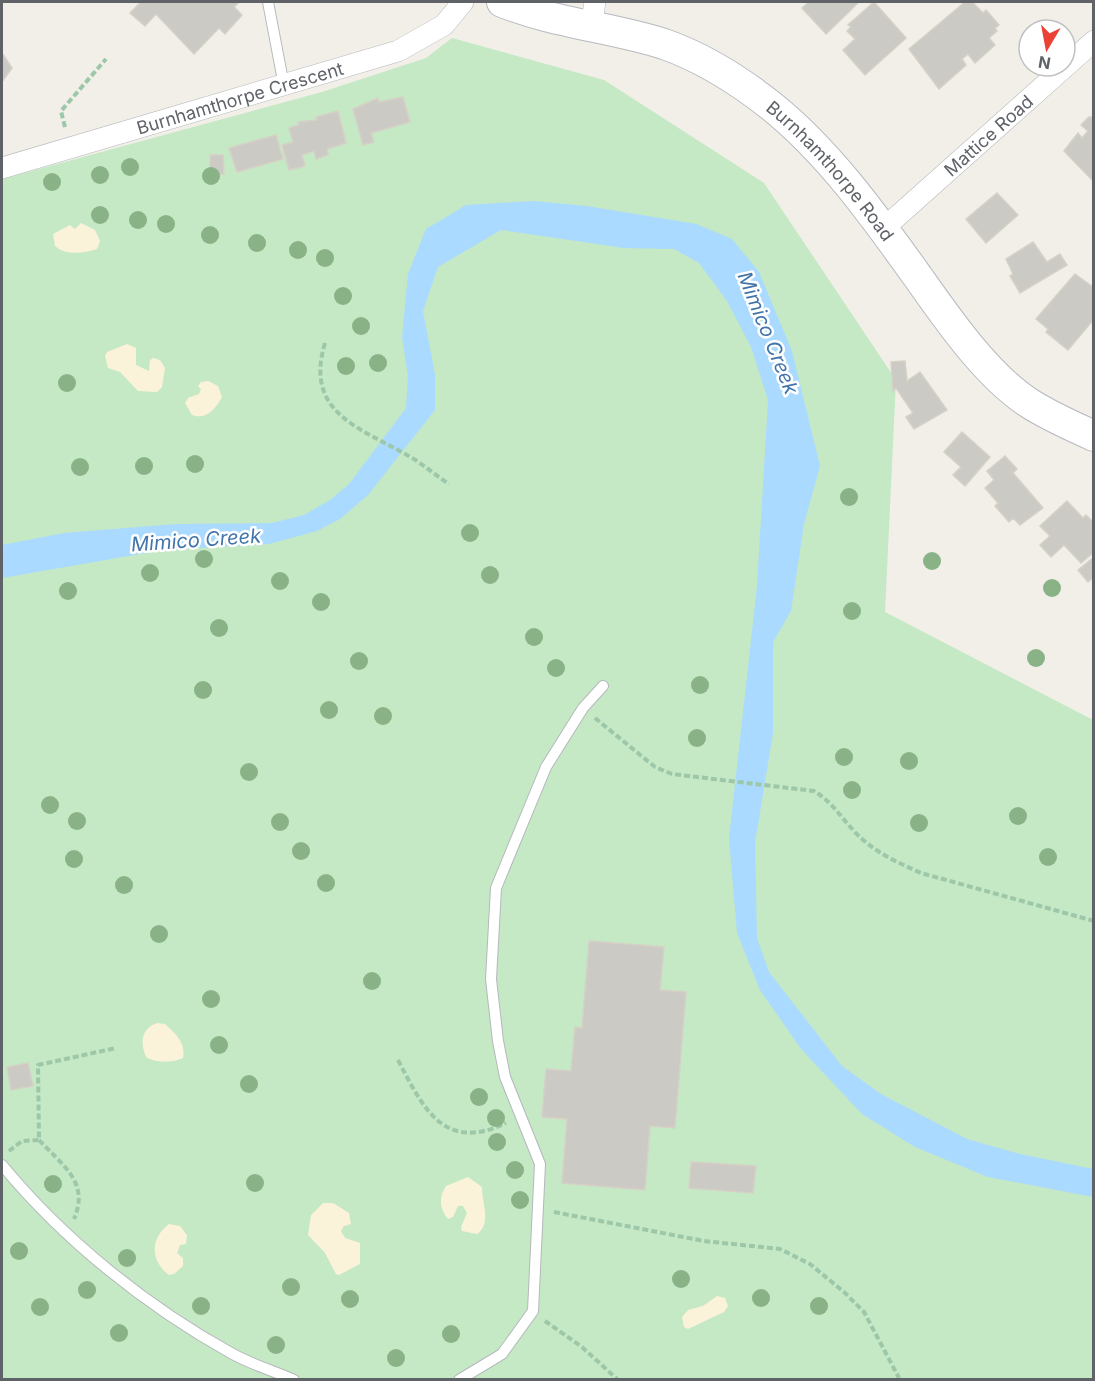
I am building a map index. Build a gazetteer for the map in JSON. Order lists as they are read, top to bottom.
{
  "streets": {
    "main road": ["Burnhamthorpe Road"],
    "street": ["Burnhamthorpe Crescent", "Mattice Road"]
  },
  "crossings": [
    ["Mattice Road", "Burnhamthorpe Road"]
  ],
  "water": ["Mimico Creek"],
  "north": "bottom"
}
